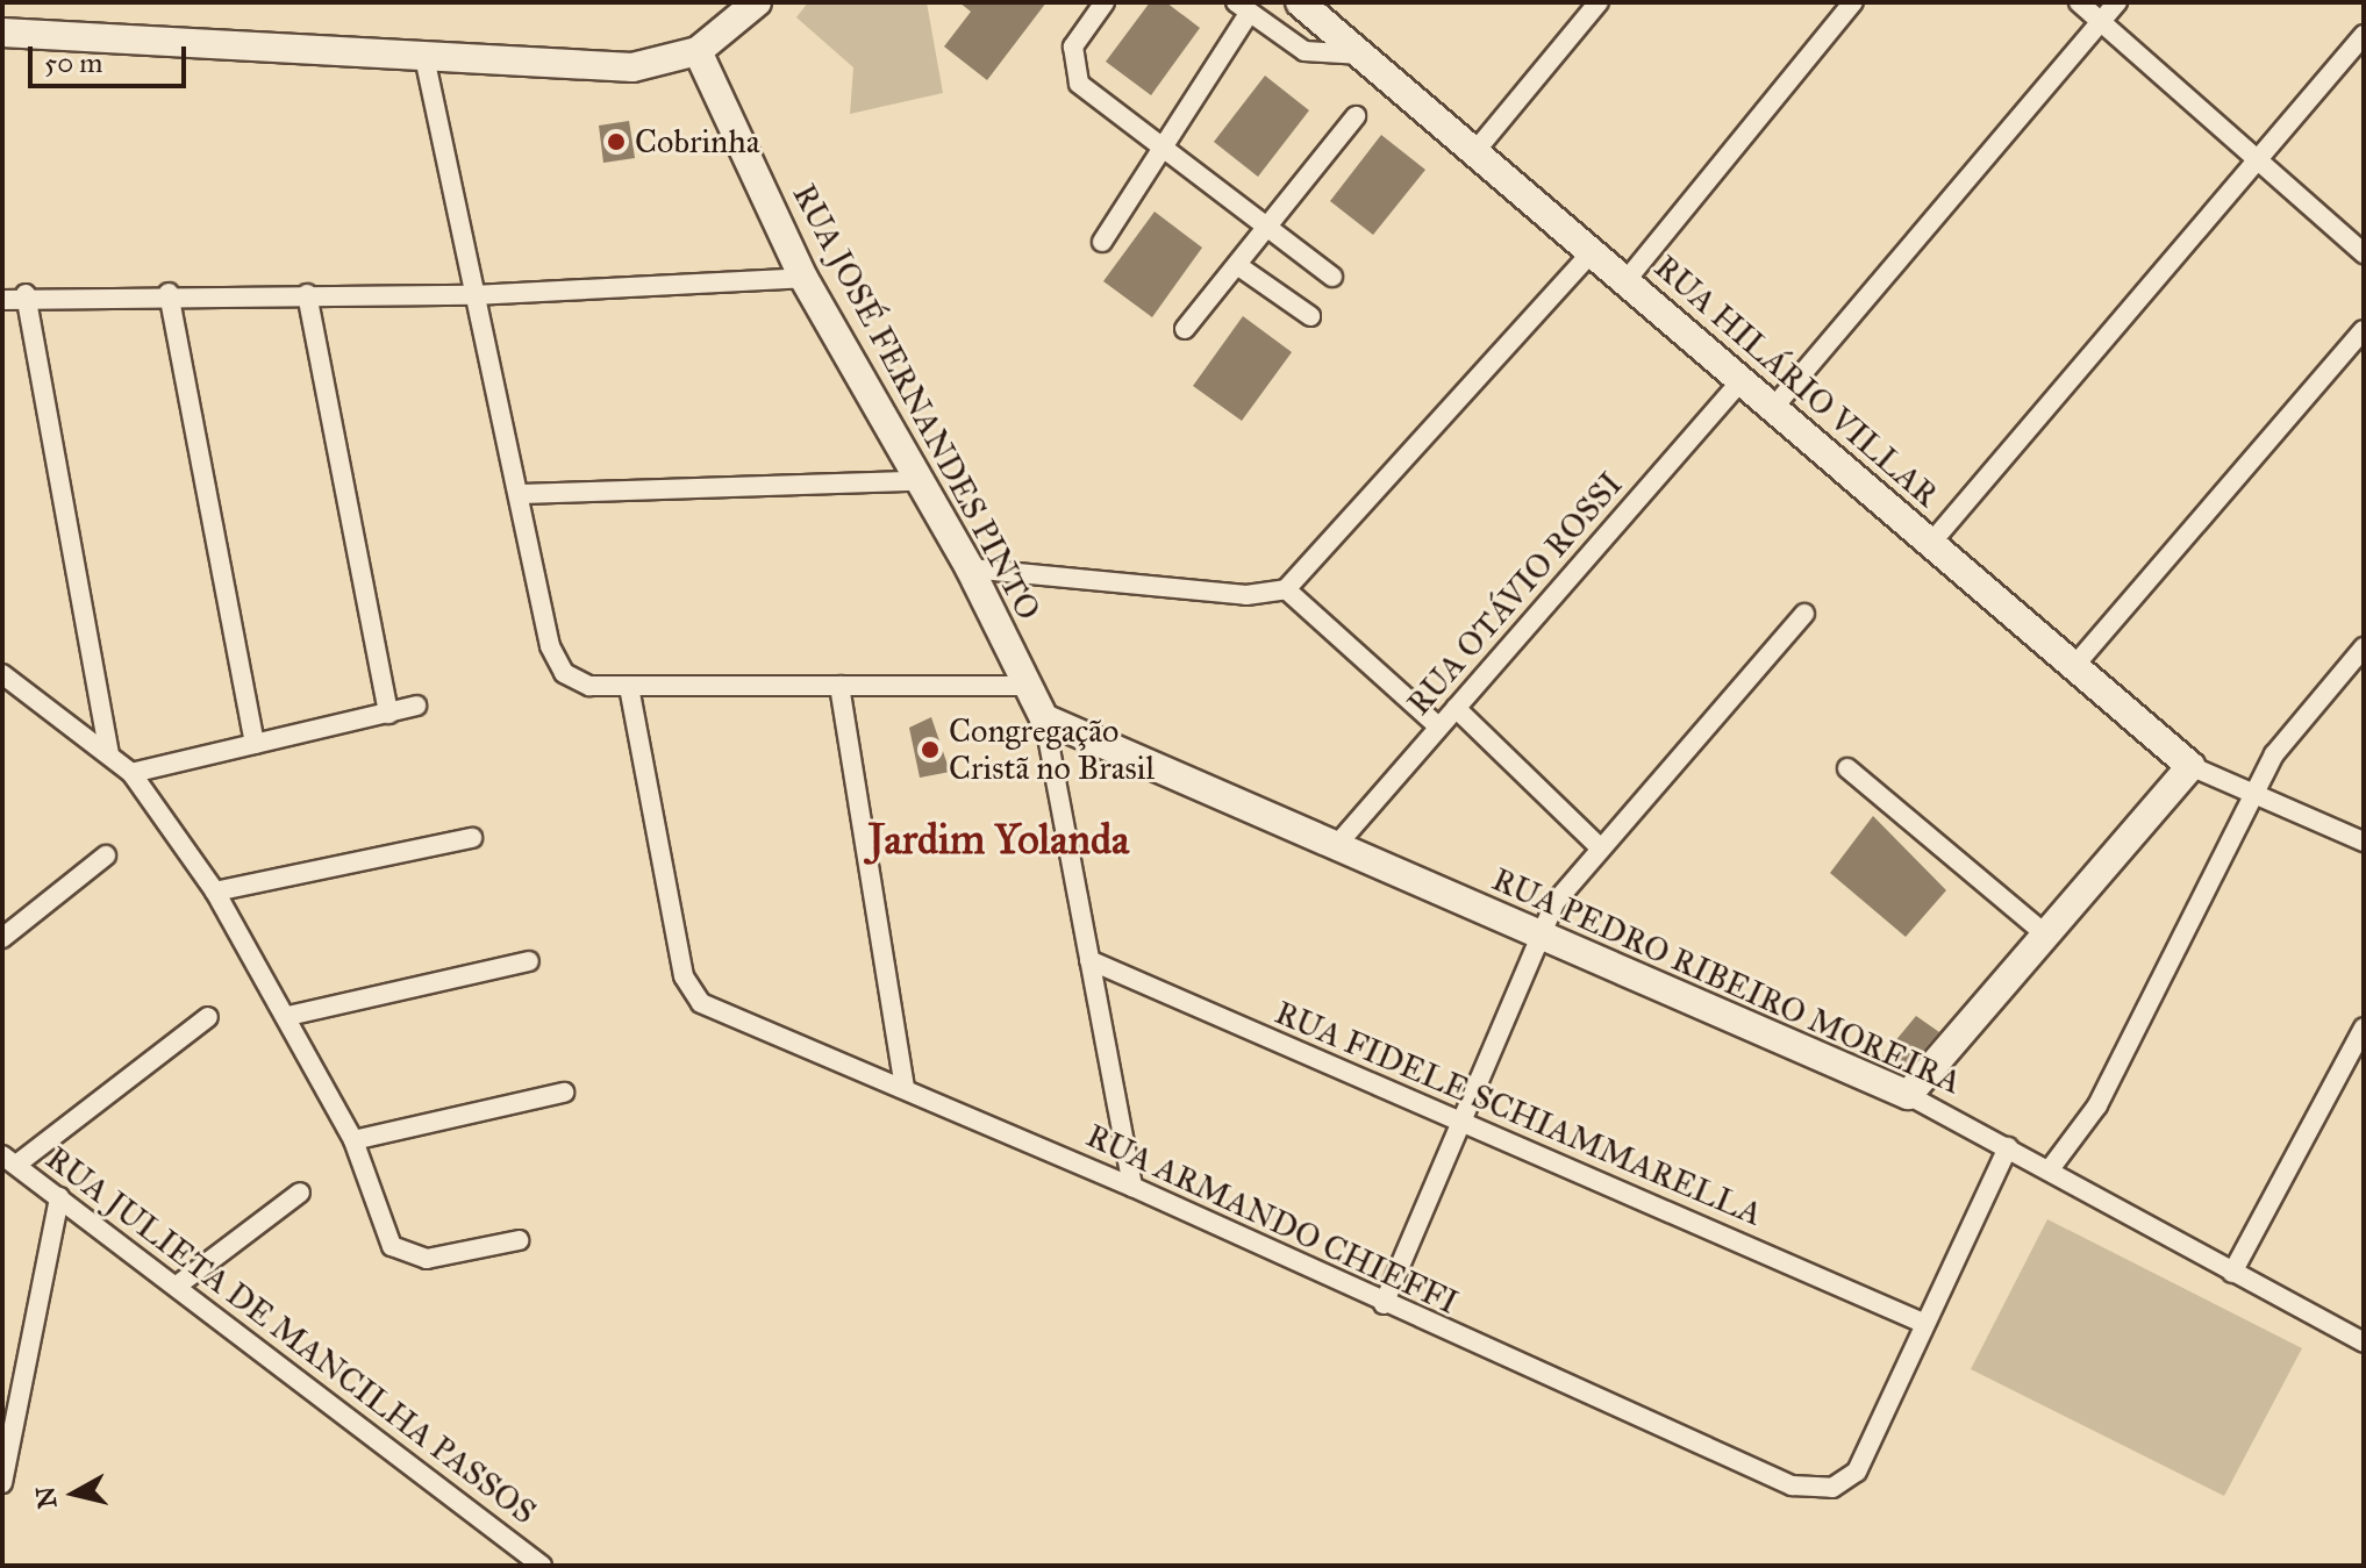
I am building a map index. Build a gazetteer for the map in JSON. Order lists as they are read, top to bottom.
{
  "streets": {
    "street": [
      "RUA HILÁRIO VILLAR",
      "RUA JOSÉ FERNANDES PINTO",
      "RUA OTÁVIO ROSSI",
      "RUA PEDRO RIBEIRO MOREIRA",
      "RUA FIDELE SCHIAMMARELLA",
      "RUA ARMANDO CHIEFFI",
      "RUA JULIETA DE MANCILHA PASSOS"
    ]
  },
  "crossings": [
    ["RUA HILÁRIO VILLAR", "RUA OTÁVIO ROSSI"],
    ["RUA JOSÉ FERNANDES PINTO", "RUA PEDRO RIBEIRO MOREIRA"],
    ["RUA OTÁVIO ROSSI", "RUA PEDRO RIBEIRO MOREIRA"],
    ["RUA FIDELE SCHIAMMARELLA", "RUA ARMANDO CHIEFFI"]
  ],
  "districts": ["Jardim Yolanda"],
  "places": ["Cobrinha", "Congregação Cristã no Brasil"],
  "scale_bar": "50 m",
  "north": "left"
}
